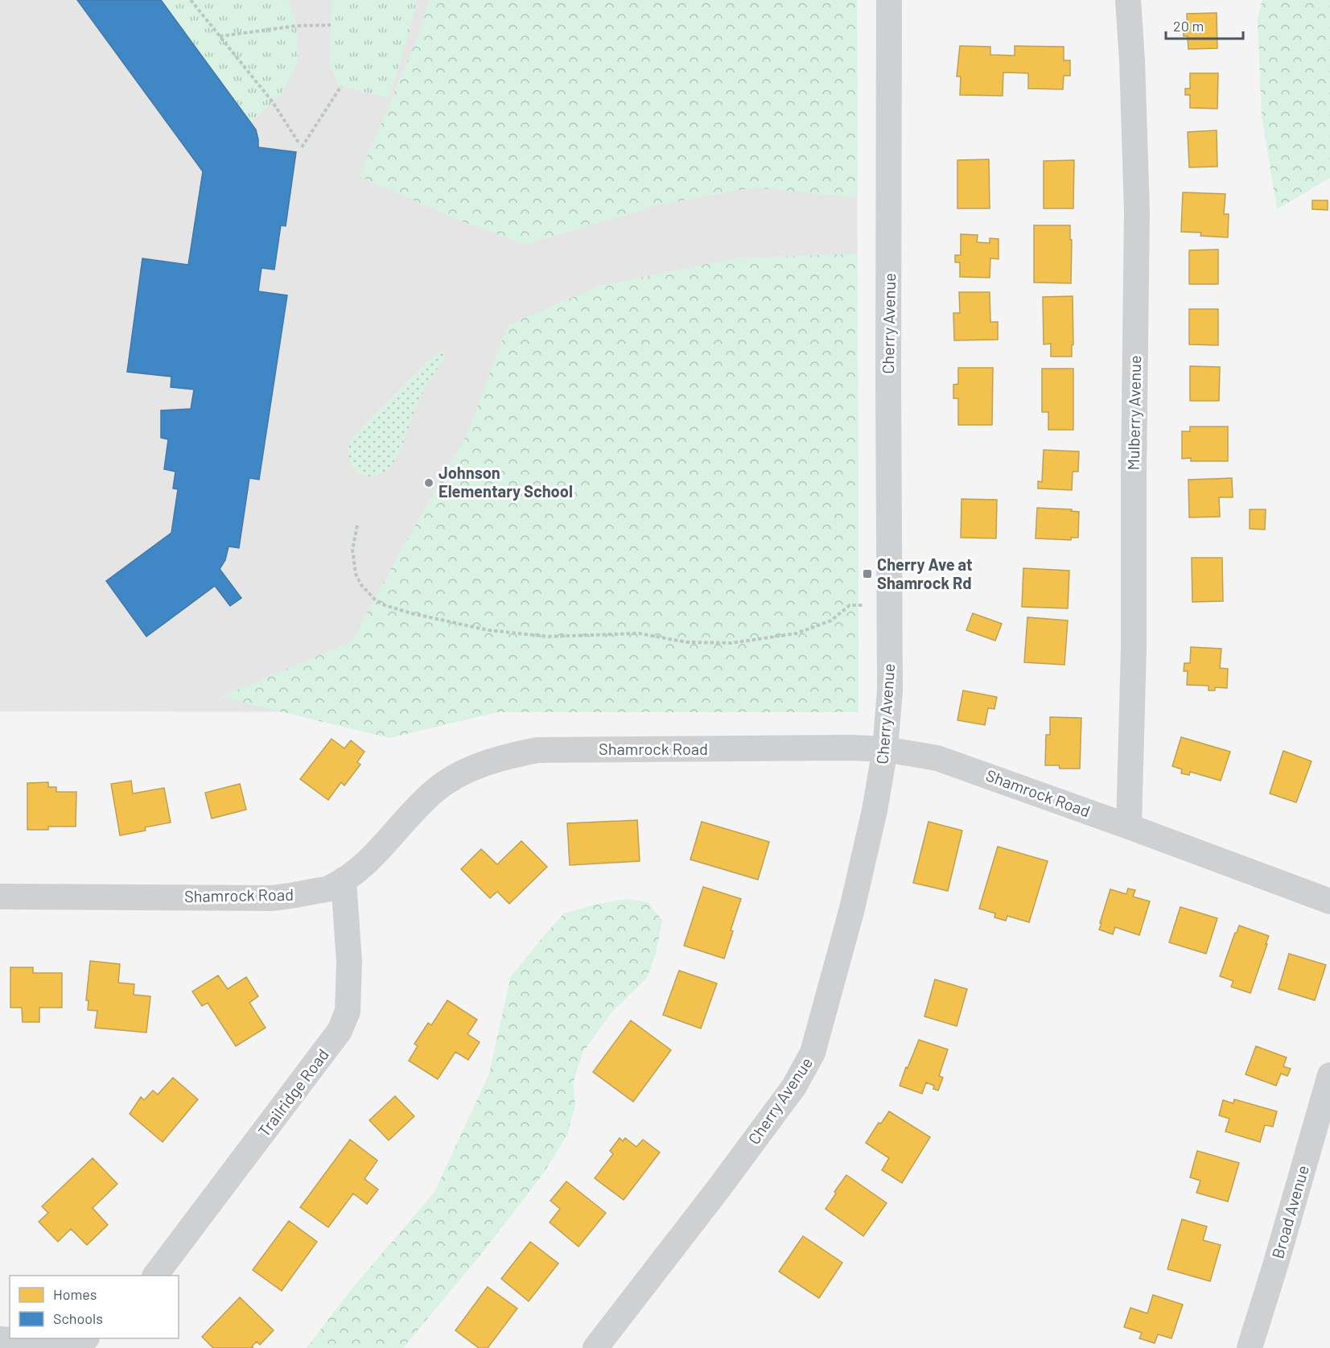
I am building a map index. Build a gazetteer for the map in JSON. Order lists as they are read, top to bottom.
{
  "streets": {
    "street": [
      "Cherry Avenue",
      "Mulberry Avenue",
      "Shamrock Road",
      "Trailridge Road",
      "Broad Avenue"
    ]
  },
  "crossings": [
    ["Cherry Avenue", "Shamrock Road"],
    ["Mulberry Avenue", "Shamrock Road"],
    ["Shamrock Road", "Trailridge Road"]
  ],
  "places": {
    "other": ["Johnson Elementary School"],
    "transit": ["Cherry Ave at Shamrock Rd"]
  },
  "legend": ["Homes", "Schools"],
  "scale_bar": "20 m"
}
